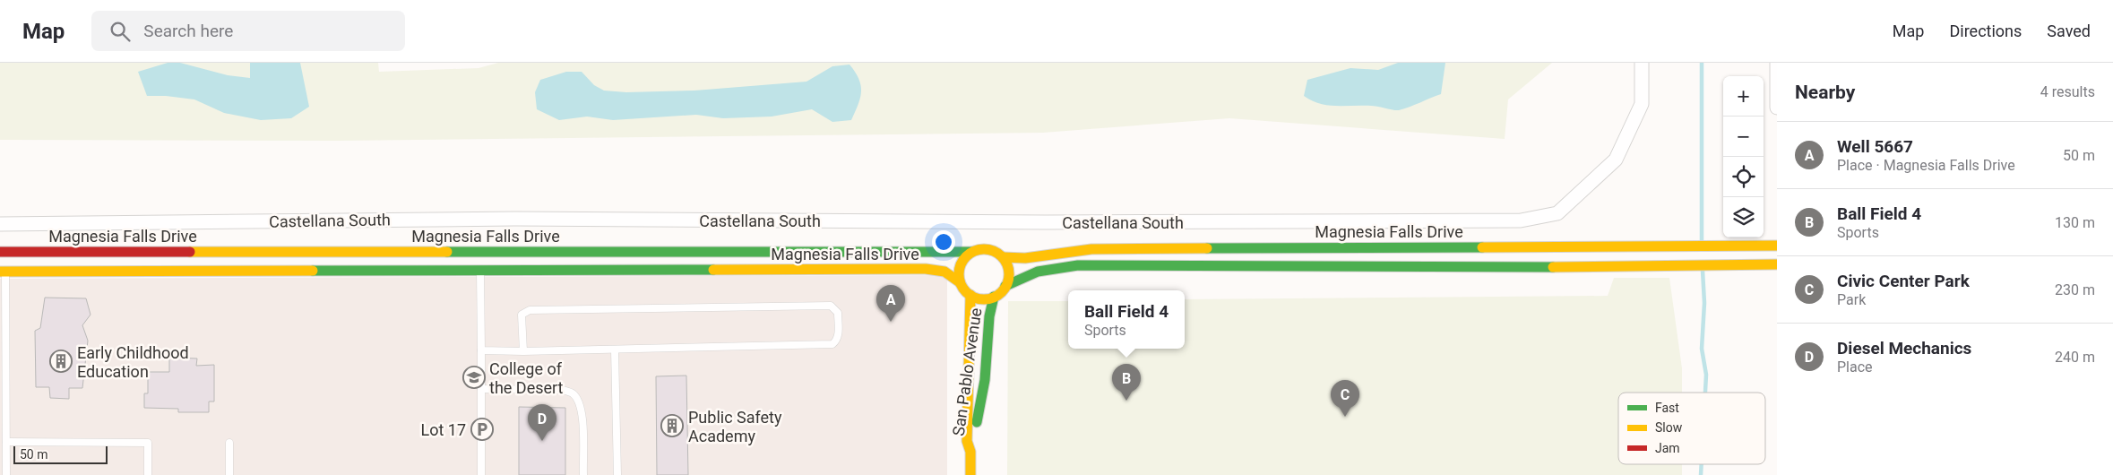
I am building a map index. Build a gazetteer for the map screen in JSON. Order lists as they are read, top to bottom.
{
  "streets": {
    "street": ["Castellana South", "Magnesia Falls Drive", "San Pablo Avenue"]
  },
  "crossings": [
    ["Magnesia Falls Drive", "San Pablo Avenue"]
  ],
  "places": {
    "building": ["Early Childhood Education", "Public Safety Academy"],
    "school or university": ["College of the Desert"],
    "parking": ["Lot 17"]
  },
  "legend": ["Fast", "Slow", "Jam"],
  "scale_bar": "50 m",
  "page": {
    "header": "Map",
    "search": "Search here",
    "nav": ["Map", "Directions", "Saved"],
    "heading": ["Nearby", "4 results"],
    "map_buttons": ["+", "−"],
    "list": [
      {
        "mark": "A",
        "name": "Well 5667",
        "note": "Place · Magnesia Falls Drive",
        "value": "50 m"
      },
      {
        "mark": "B",
        "name": "Ball Field 4",
        "note": "Sports",
        "value": "130 m"
      },
      {
        "mark": "C",
        "name": "Civic Center Park",
        "note": "Park",
        "value": "230 m"
      },
      {
        "mark": "D",
        "name": "Diesel Mechanics",
        "note": "Place",
        "value": "240 m"
      }
    ],
    "pins": [
      "A",
      "B",
      "C",
      "D"
    ],
    "popup": ["Ball Field 4", "Sports"],
    "scale": "50 m"
  }
}
